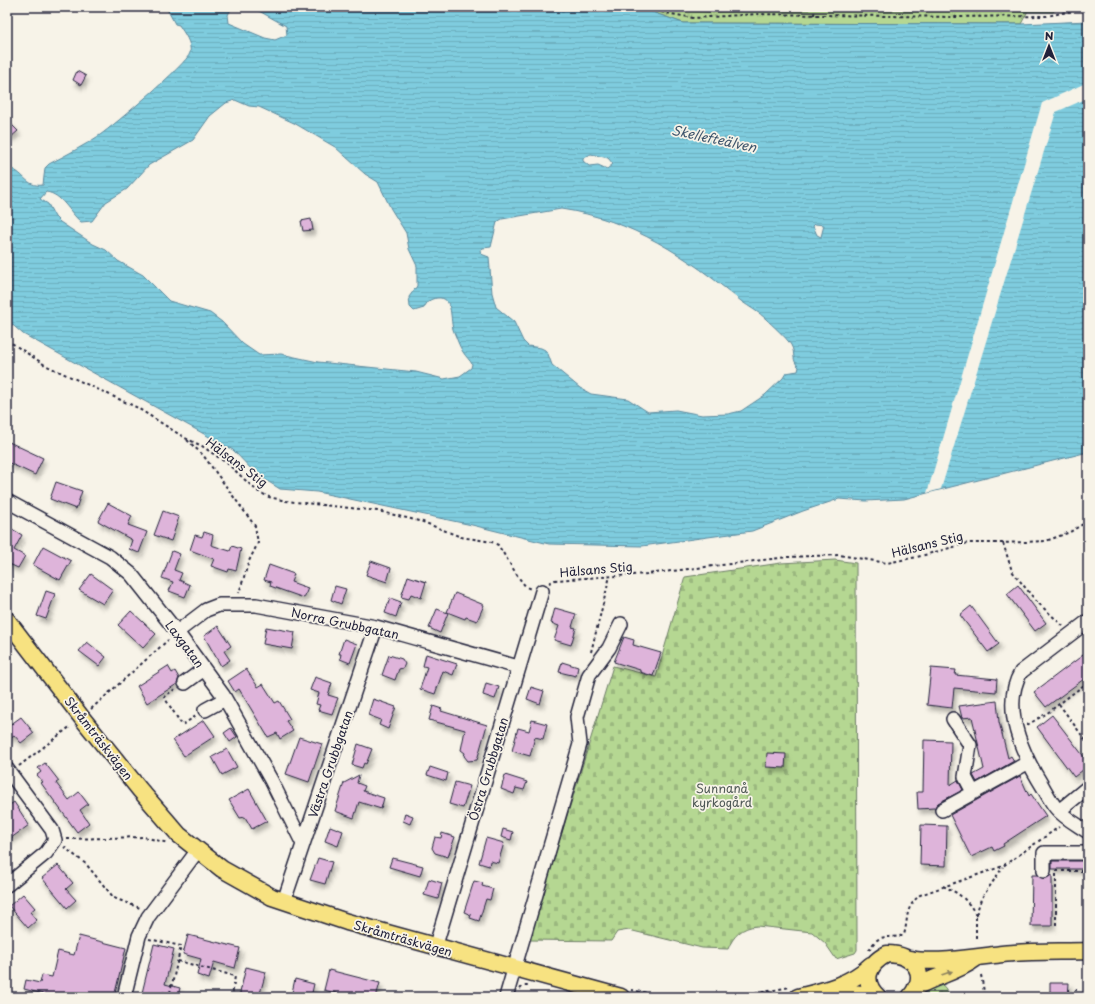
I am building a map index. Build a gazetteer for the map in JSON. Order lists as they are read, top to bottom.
{
  "streets": {
    "main road": ["Skråmträskvägen"],
    "street": [
      "Norra Grubbgatan",
      "Laxgatan",
      "Västra Grubbgatan",
      "Östra Grubbgatan"
    ],
    "path": ["Hälsans Stig"]
  },
  "crossings": [
    ["Hälsans Stig", "Östra Grubbgatan"],
    ["Norra Grubbgatan", "Laxgatan"],
    ["Norra Grubbgatan", "Västra Grubbgatan"],
    ["Norra Grubbgatan", "Östra Grubbgatan"],
    ["Laxgatan", "Västra Grubbgatan"],
    ["Skråmträskvägen", "Västra Grubbgatan"],
    ["Skråmträskvägen", "Östra Grubbgatan"]
  ],
  "water": ["Skellefteälven"],
  "parks": ["Sunnanå kyrkogård"],
  "north": "top"
}
